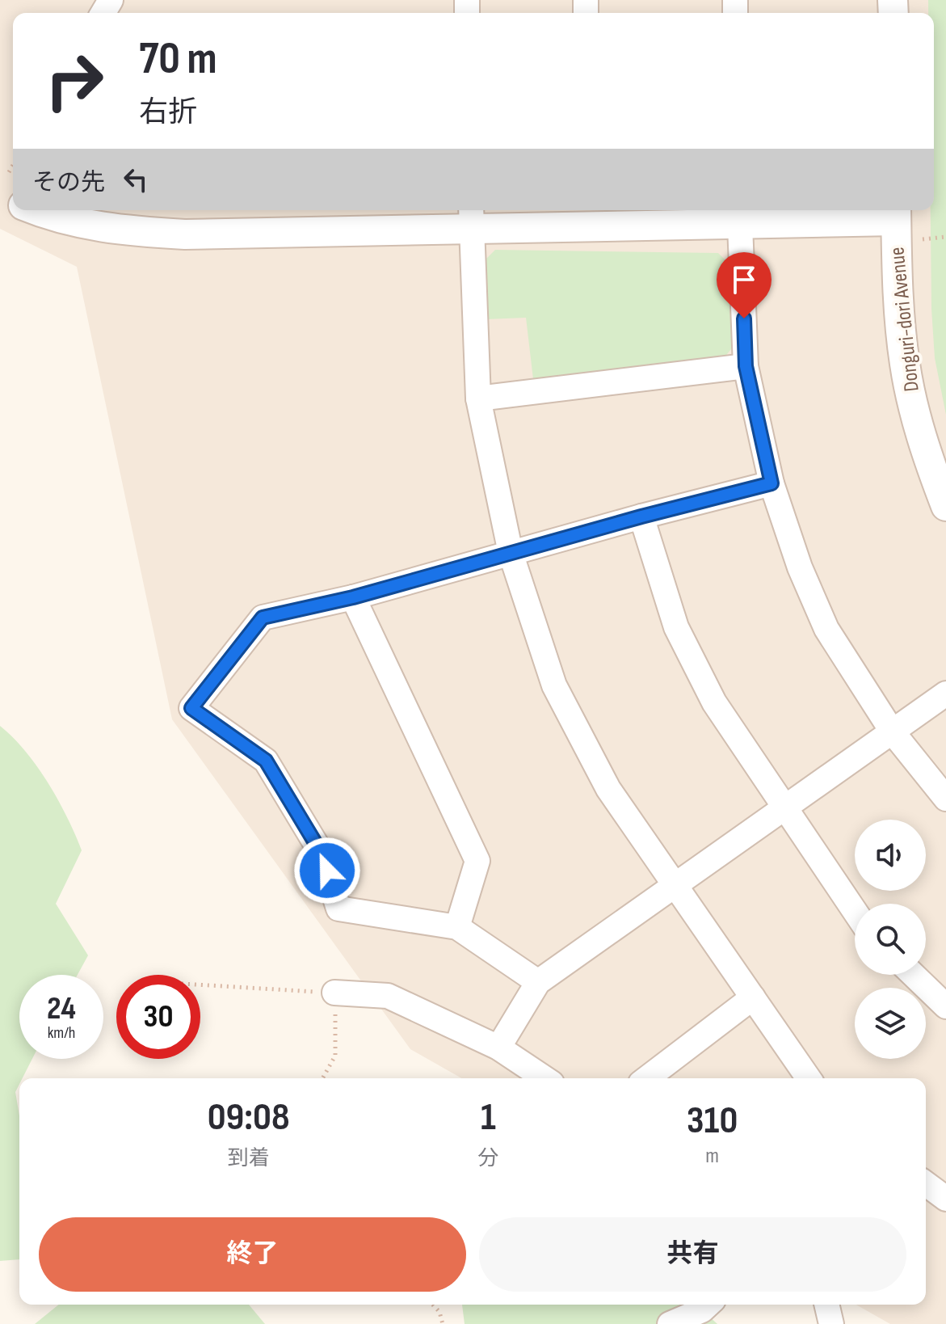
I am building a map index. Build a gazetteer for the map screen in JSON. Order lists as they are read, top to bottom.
{
  "streets": {
    "street": ["Donguri-dori Avenue"]
  },
  "page": {
    "turn": ["70 m", "右折"],
    "then": "その先",
    "speed": "24 km/h",
    "limit": "30",
    "eta": [
      "09:08",
      "到着",
      "1",
      "分",
      "310",
      "m"
    ],
    "buttons": ["終了", "共有"]
  }
}
